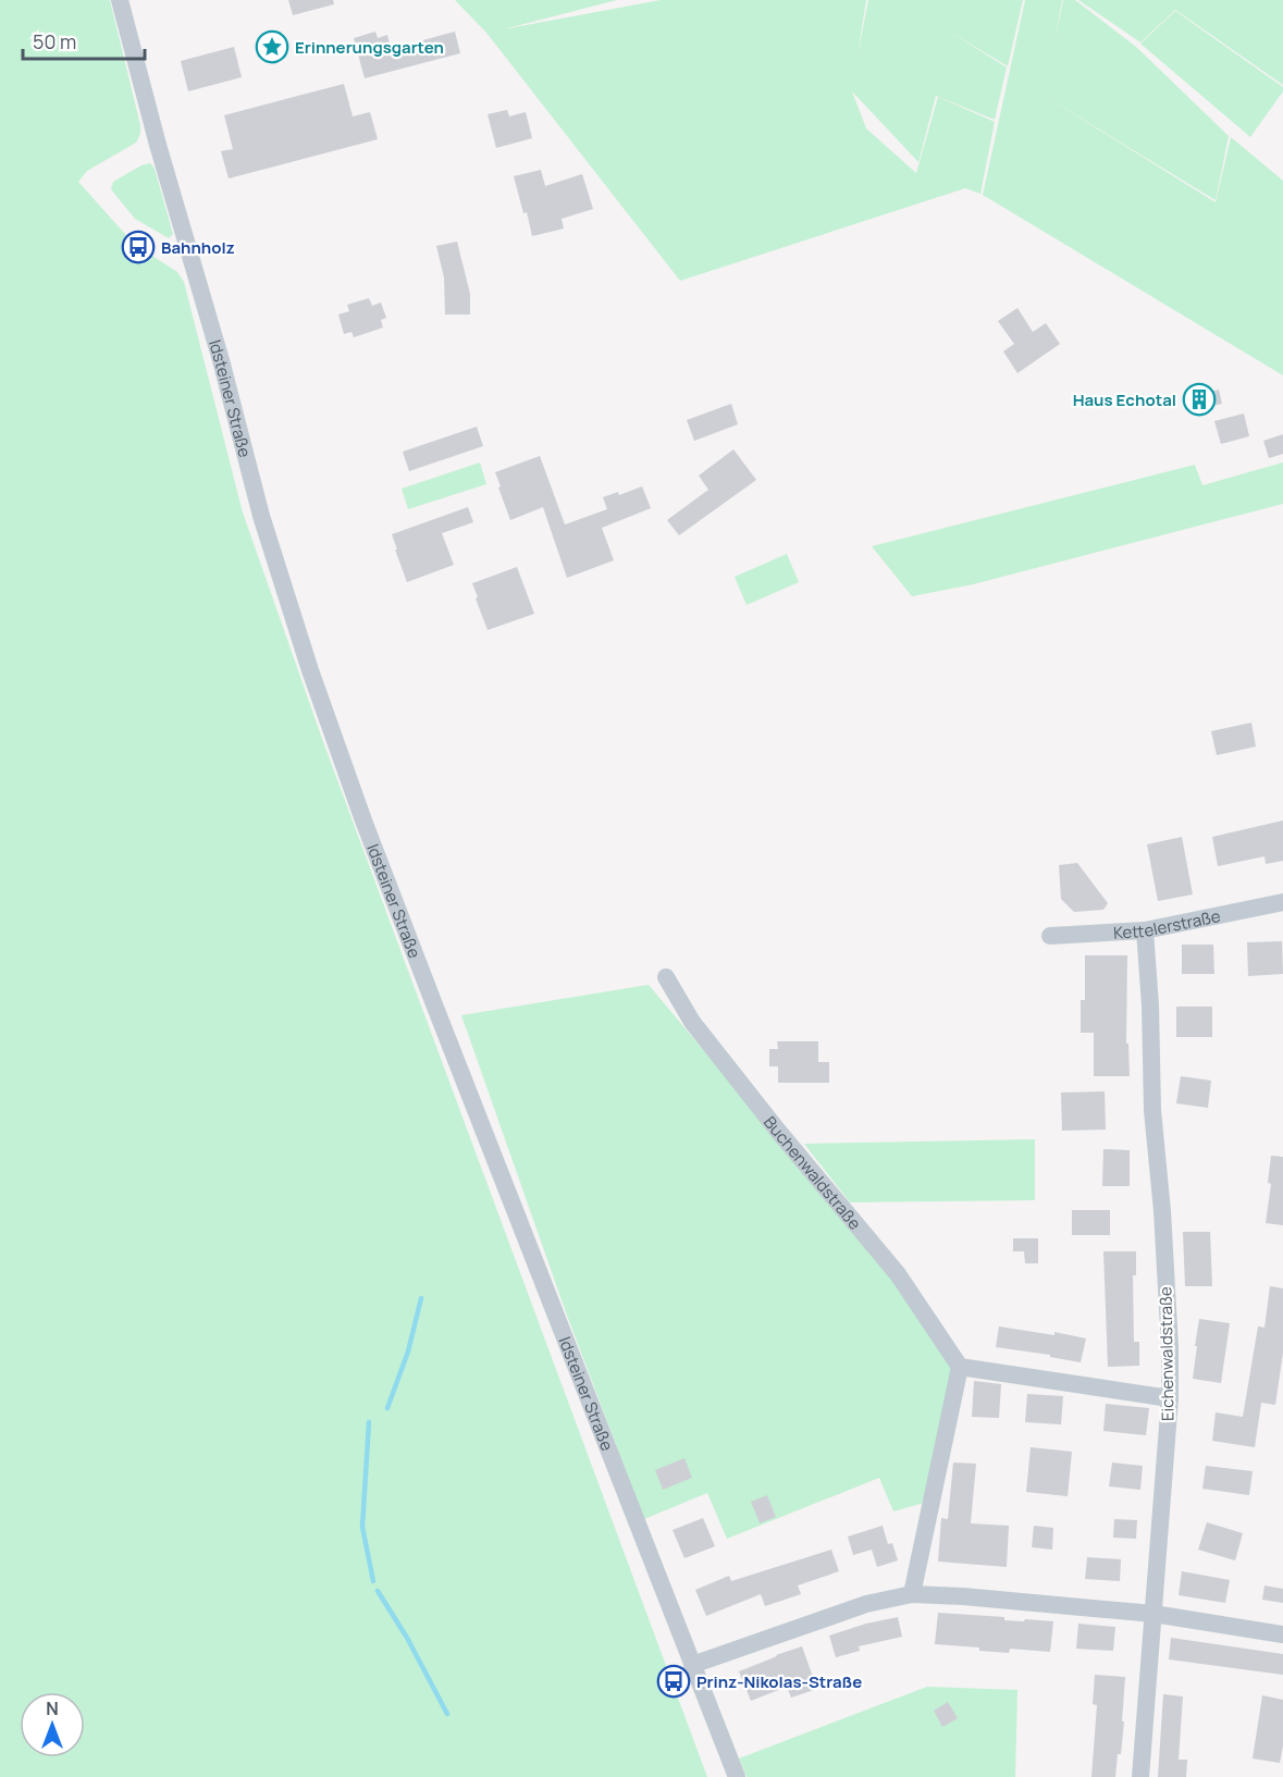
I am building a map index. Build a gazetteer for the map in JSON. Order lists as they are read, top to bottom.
{
  "streets": {
    "street": [
      "Idsteiner Straße",
      "Kettelerstraße",
      "Buchenwaldstraße",
      "Eichenwaldstraße"
    ]
  },
  "crossings": [
    ["Kettelerstraße", "Eichenwaldstraße"]
  ],
  "places": {
    "place": ["Erinnerungsgarten"],
    "bus stop": ["Bahnholz", "Prinz-Nikolas-Straße"],
    "building": ["Haus Echotal"]
  },
  "scale_bar": "50 m",
  "north": "top"
}
